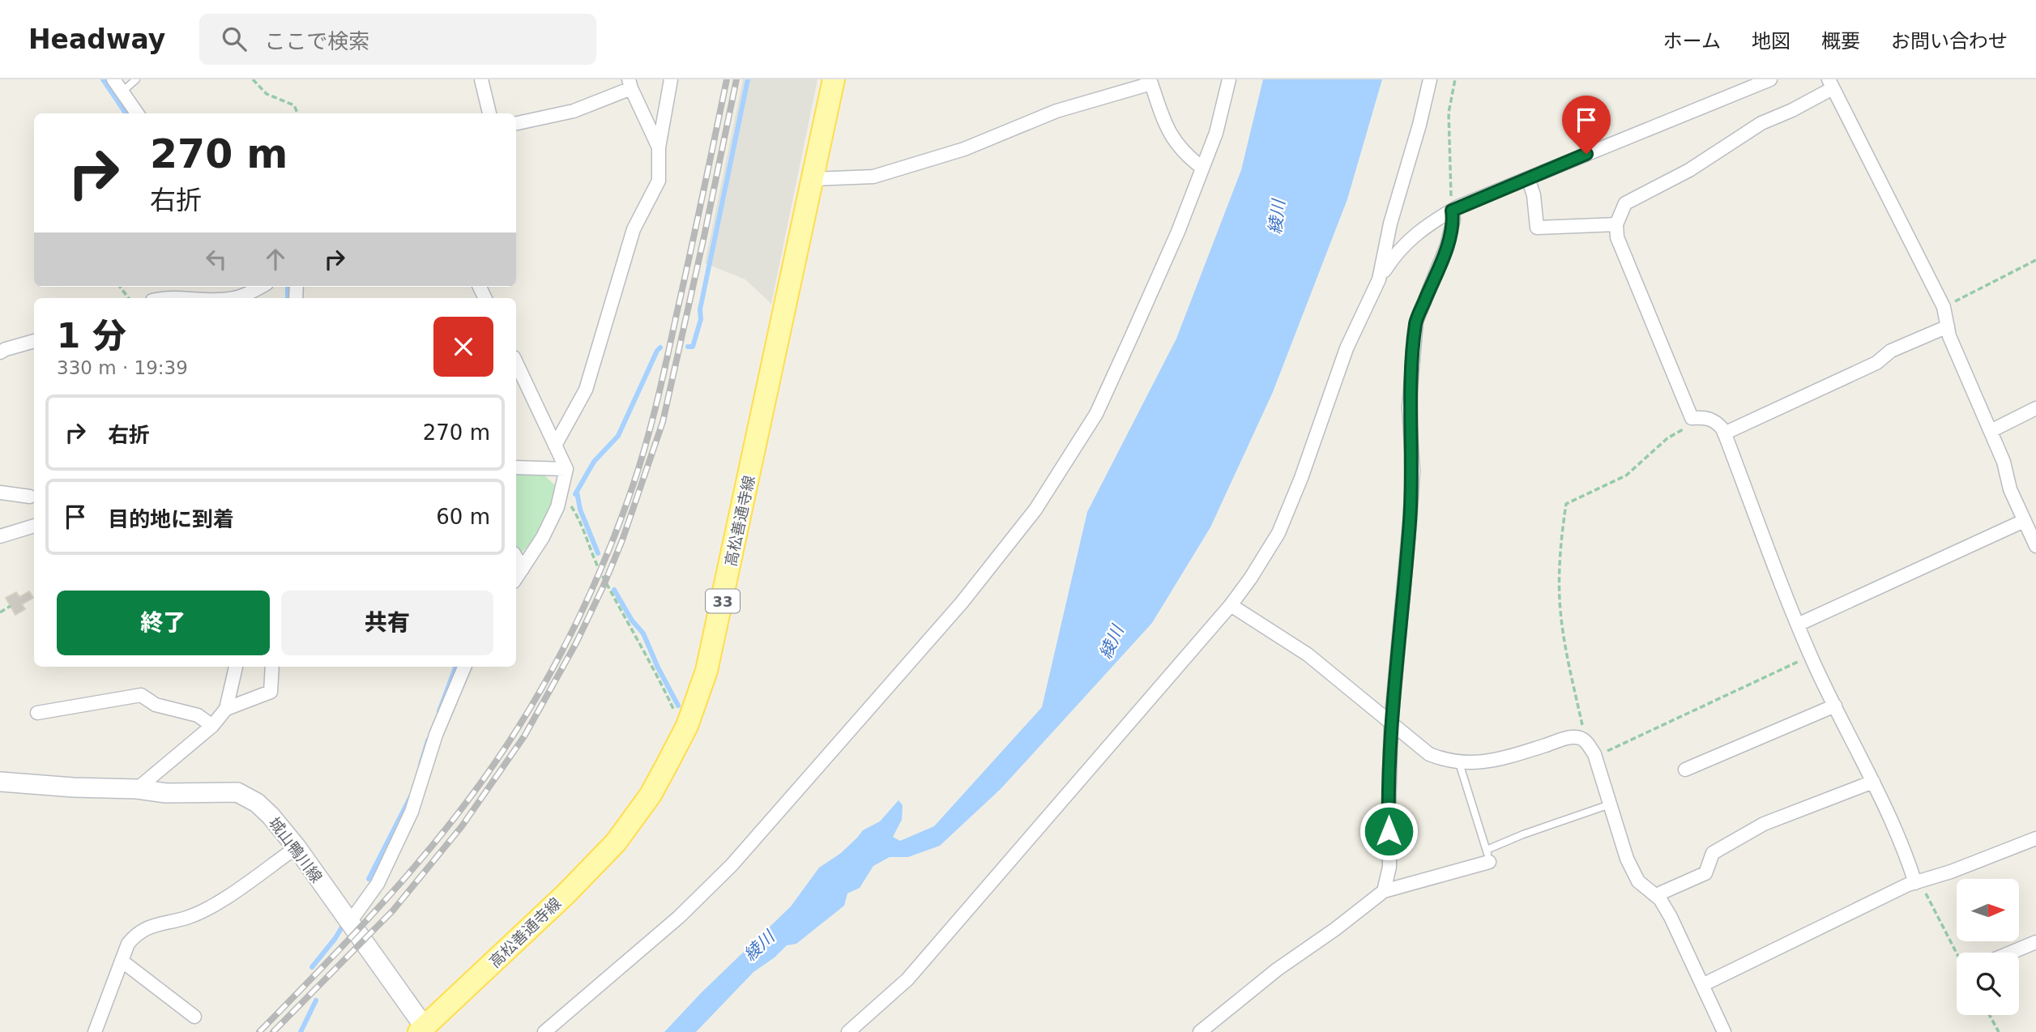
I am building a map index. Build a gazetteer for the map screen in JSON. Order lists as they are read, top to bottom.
{
  "streets": {
    "main road": ["高松善通寺線", "33", "城山鴨川線"]
  },
  "crossings": [
    ["高松善通寺線", "城山鴨川線"]
  ],
  "water": ["綾川"],
  "north": "right",
  "page": {
    "header": "Headway",
    "search": "ここで検索",
    "nav": [
      "ホーム",
      "地図",
      "概要",
      "お問い合わせ"
    ],
    "turn": ["270 m", "右折"],
    "heading": ["1 分", "330 m · 19:39"],
    "list": [
      {
        "name": "右折",
        "value": "270 m"
      },
      {
        "name": "目的地に到着",
        "value": "60 m"
      }
    ],
    "buttons": ["終了", "共有"]
  }
}
